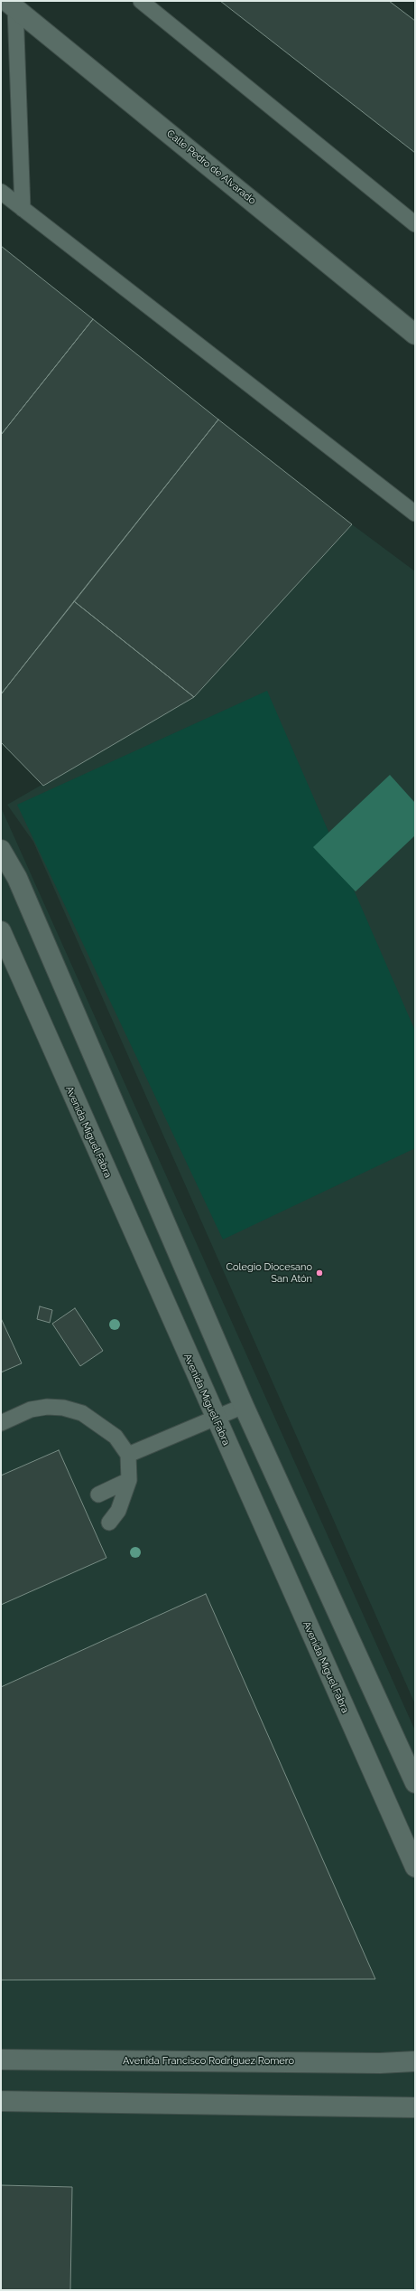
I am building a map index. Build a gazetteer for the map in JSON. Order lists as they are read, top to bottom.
{
  "streets": {
    "street": ["Calle Pedro de Alvarado", "Avenida Miguel Fabra", "Avenida Francisco Rodríguez Romero"]
  },
  "places": ["Colegio Diocesano San Atón"]
}
